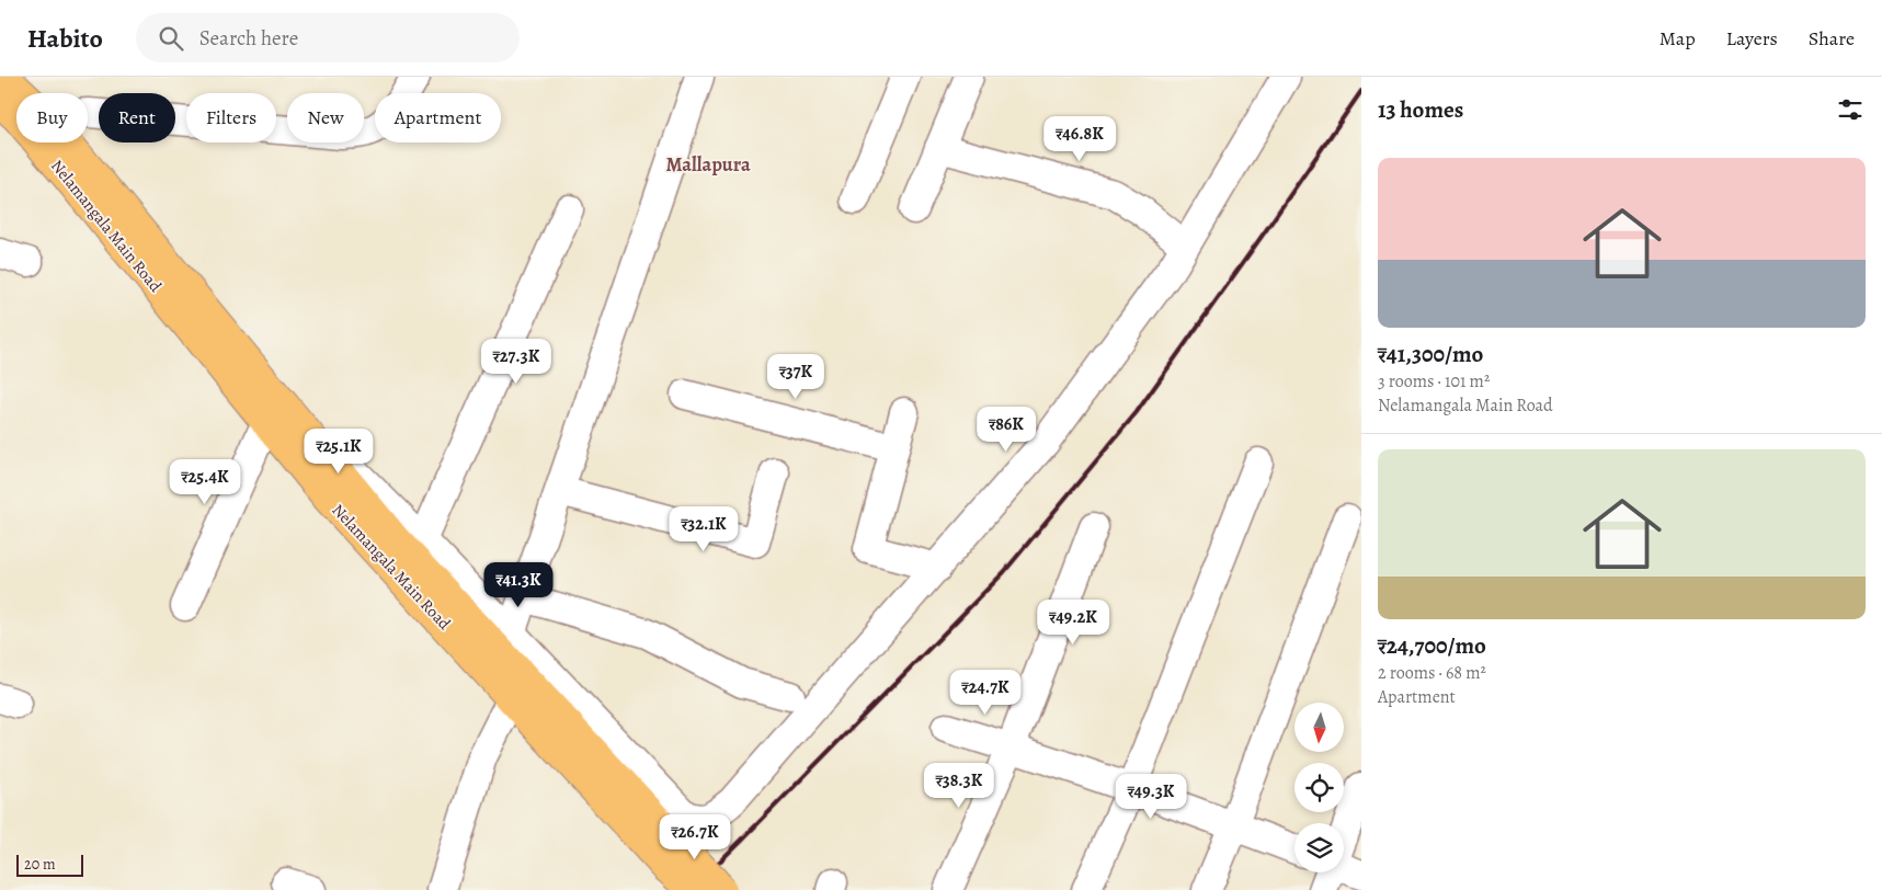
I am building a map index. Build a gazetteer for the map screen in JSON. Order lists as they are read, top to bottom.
{
  "streets": {
    "main road": ["Nelamangala Main Road"]
  },
  "districts": ["Mallapura"],
  "scale_bar": "20 m",
  "north": "bottom",
  "page": {
    "header": "Habito",
    "search": "Search here",
    "nav": ["Map", "Layers", "Share"],
    "heading": "13 homes",
    "chip": [
      "Buy",
      "Rent",
      "Filters",
      "New",
      "Apartment"
    ],
    "price": [
      "₹46.8K",
      "₹27.3K",
      "₹37K",
      "₹86K",
      "₹25.1K",
      "₹25.4K",
      "₹32.1K",
      "₹41.3K",
      "₹49.2K",
      "₹24.7K",
      "₹38.3K",
      "₹49.3K",
      "₹26.7K"
    ],
    "list": [
      {
        "name": "₹41,300/mo",
        "note": "3 rooms · 101 m² · Nelamangala Main Road"
      },
      {
        "name": "₹24,700/mo",
        "note": "2 rooms · 68 m² · Apartment"
      }
    ],
    "scale": "20 m"
  }
}
